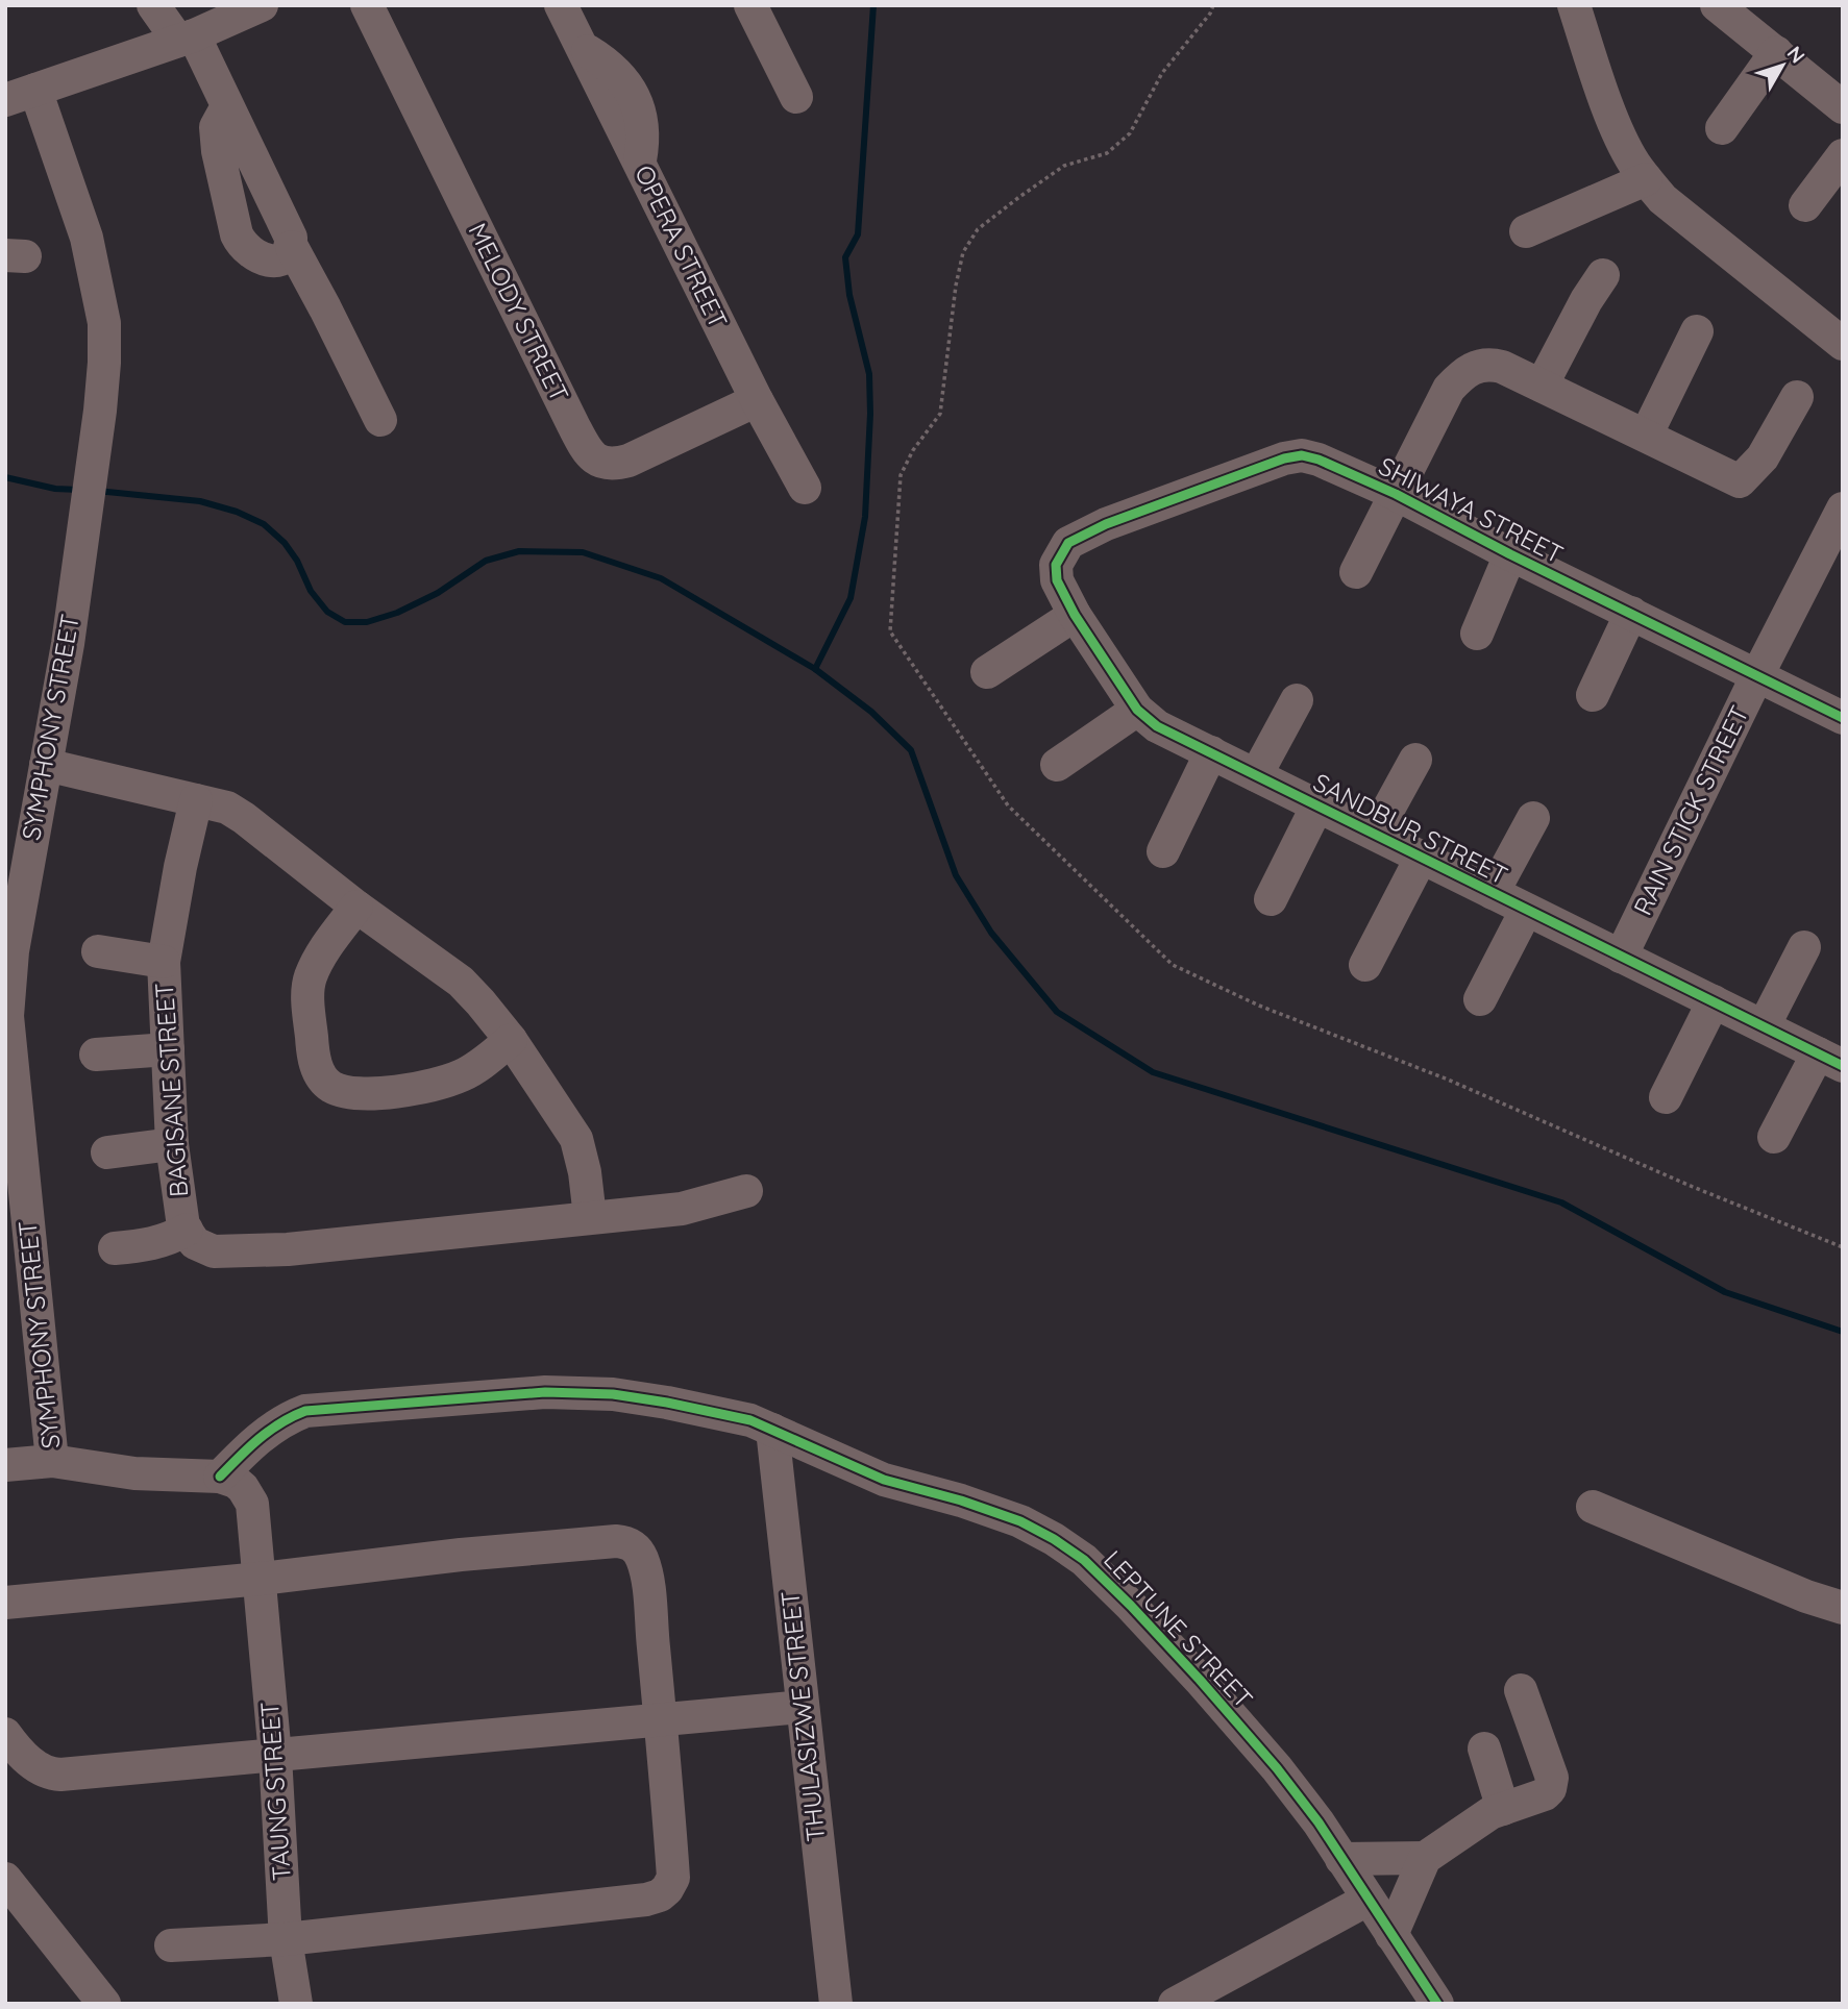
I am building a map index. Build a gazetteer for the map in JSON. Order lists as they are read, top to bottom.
{
  "streets": {
    "street": [
      "OPERA STREET",
      "MELODY STREET",
      "SHIWAYA STREET",
      "SYMPHONY STREET",
      "RAIN STICK STREET",
      "SANDBUR STREET",
      "BAGISANE STREET",
      "LEPTUNE STREET",
      "THULASIZWE STREET",
      "TAUNG STREET"
    ]
  },
  "crossings": [
    ["OPERA STREET", "MELODY STREET"],
    ["SHIWAYA STREET", "RAIN STICK STREET"],
    ["SHIWAYA STREET", "SANDBUR STREET"],
    ["RAIN STICK STREET", "SANDBUR STREET"],
    ["LEPTUNE STREET", "THULASIZWE STREET"],
    ["LEPTUNE STREET", "TAUNG STREET"]
  ],
  "north": "top right"
}
